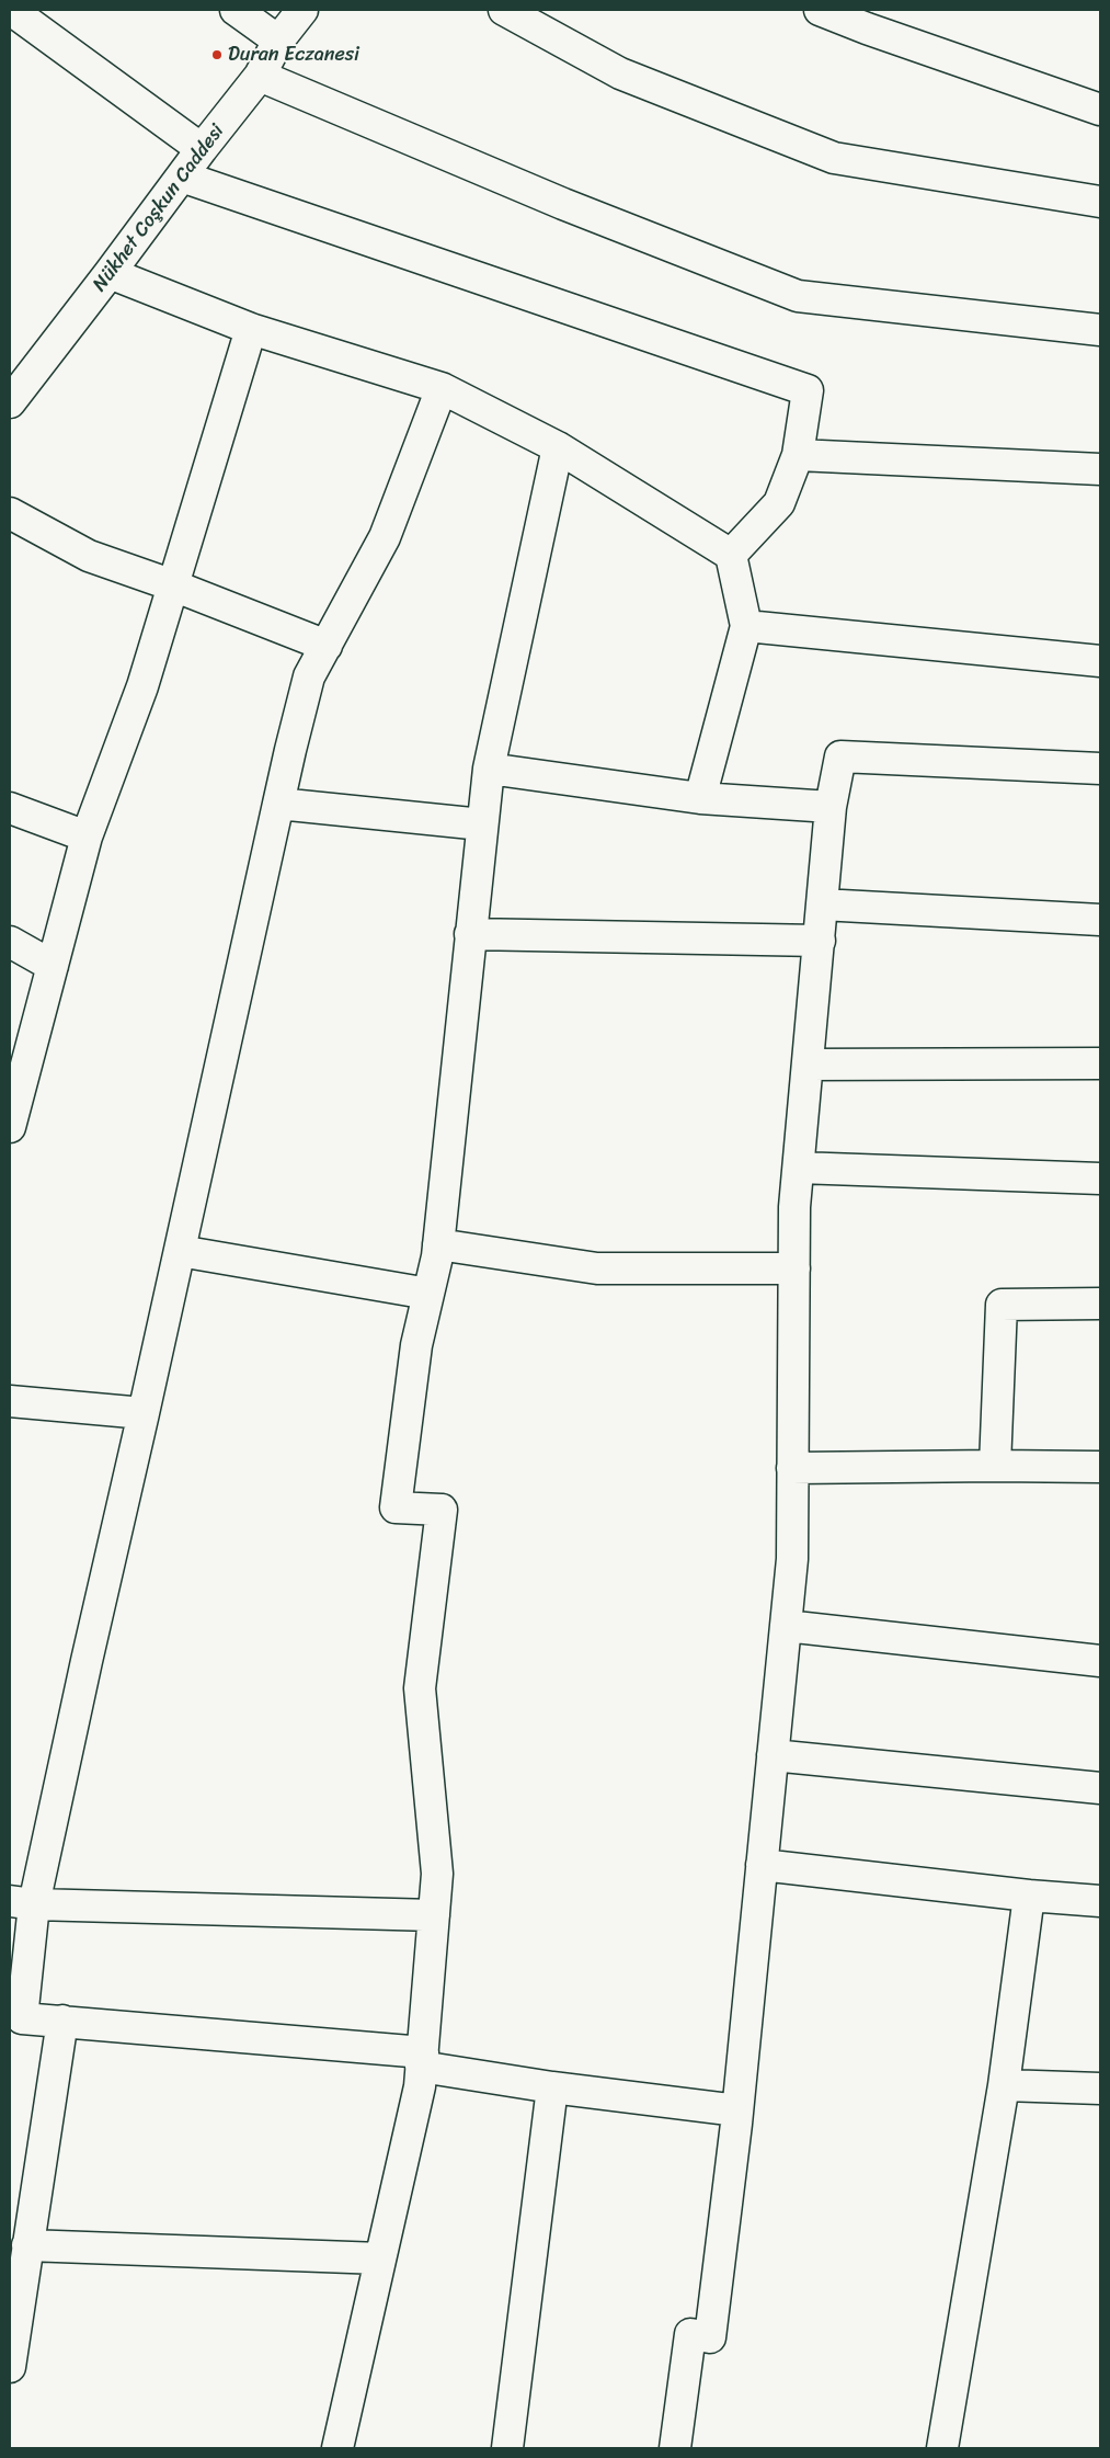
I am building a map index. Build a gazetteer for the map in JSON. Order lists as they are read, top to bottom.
{
  "streets": {
    "street": ["Nükhet Coşkun Caddesi"]
  },
  "places": ["Duran Eczanesi"]
}
